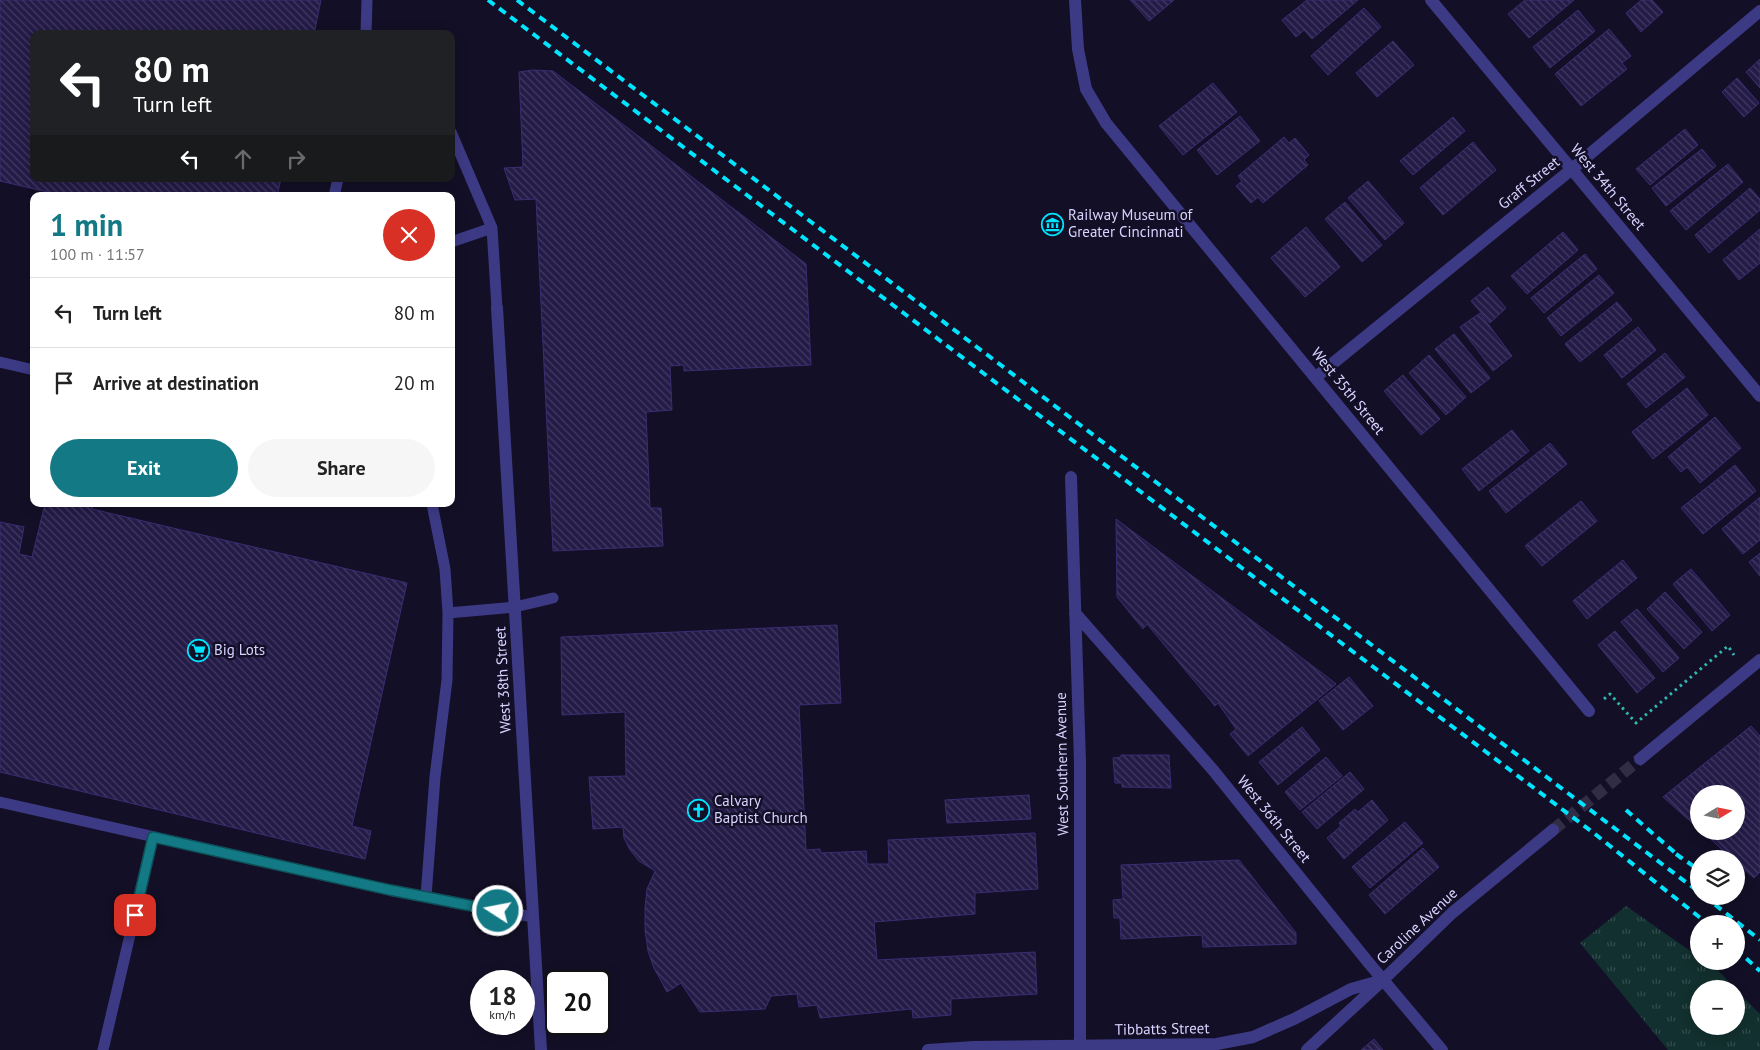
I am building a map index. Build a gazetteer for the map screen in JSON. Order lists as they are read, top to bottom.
{
  "streets": {
    "street": [
      "Graff Street",
      "West 34th Street",
      "West 35th Street",
      "West 38th Street",
      "West Southern Avenue",
      "West 36th Street",
      "Caroline Avenue",
      "Tibbatts Street"
    ]
  },
  "crossings": [
    ["Graff Street", "West 34th Street"],
    ["Graff Street", "West 35th Street"],
    ["West Southern Avenue", "West 36th Street"],
    ["West Southern Avenue", "Tibbatts Street"],
    ["West 36th Street", "Caroline Avenue"],
    ["West 36th Street", "Tibbatts Street"],
    ["Caroline Avenue", "Tibbatts Street"]
  ],
  "places": {
    "museum": ["Railway Museum of Greater Cincinnati"],
    "supermarket": ["Big Lots"],
    "church": ["Calvary Baptist Church"]
  },
  "north": "right",
  "page": {
    "turn": ["80 m", "Turn left"],
    "heading": ["1 min", "100 m · 11:57"],
    "list": [
      {
        "name": "Turn left",
        "value": "80 m"
      },
      {
        "name": "Arrive at destination",
        "value": "20 m"
      }
    ],
    "buttons": ["Exit", "Share"],
    "map_buttons": ["+", "−"],
    "speed": "18 km/h",
    "limit": "20"
  }
}
